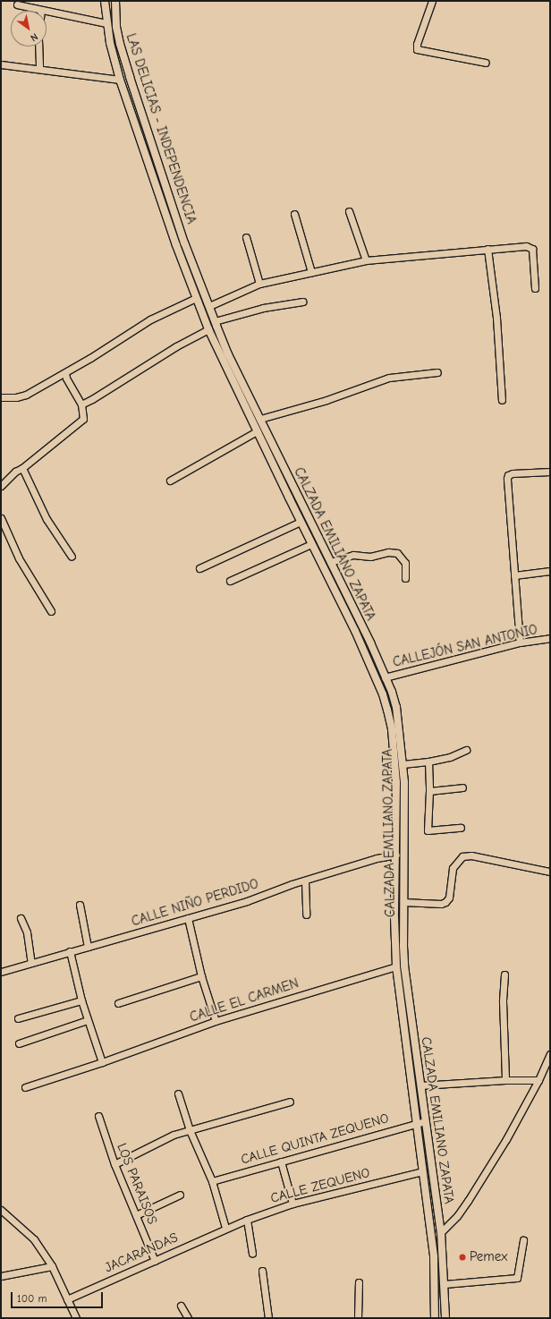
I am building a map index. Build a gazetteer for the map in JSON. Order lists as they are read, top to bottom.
{
  "streets": {
    "main road": ["LAS DELICIAS - INDEPENDENCIA", "CALZADA EMILIANO ZAPATA"],
    "street": [
      "CALLEJÓN SAN ANTONIO",
      "CALLE NIÑO PERDIDO",
      "CALLE EL CARMEN",
      "CALLE QUINTA ZEQUENO",
      "LOS PARAISOS",
      "CALLE ZEQUENO",
      "JACARANDAS"
    ]
  },
  "crossings": [
    ["LAS DELICIAS - INDEPENDENCIA", "CALZADA EMILIANO ZAPATA"],
    ["CALZADA EMILIANO ZAPATA", "CALLEJÓN SAN ANTONIO"],
    ["CALZADA EMILIANO ZAPATA", "CALLE NIÑO PERDIDO"],
    ["CALZADA EMILIANO ZAPATA", "CALLE EL CARMEN"],
    ["CALZADA EMILIANO ZAPATA", "CALLE QUINTA ZEQUENO"],
    ["CALZADA EMILIANO ZAPATA", "CALLE ZEQUENO"],
    ["LOS PARAISOS", "JACARANDAS"],
    ["CALLE ZEQUENO", "JACARANDAS"]
  ],
  "places": ["Pemex"],
  "scale_bar": "100 m",
  "north": "bottom right"
}
